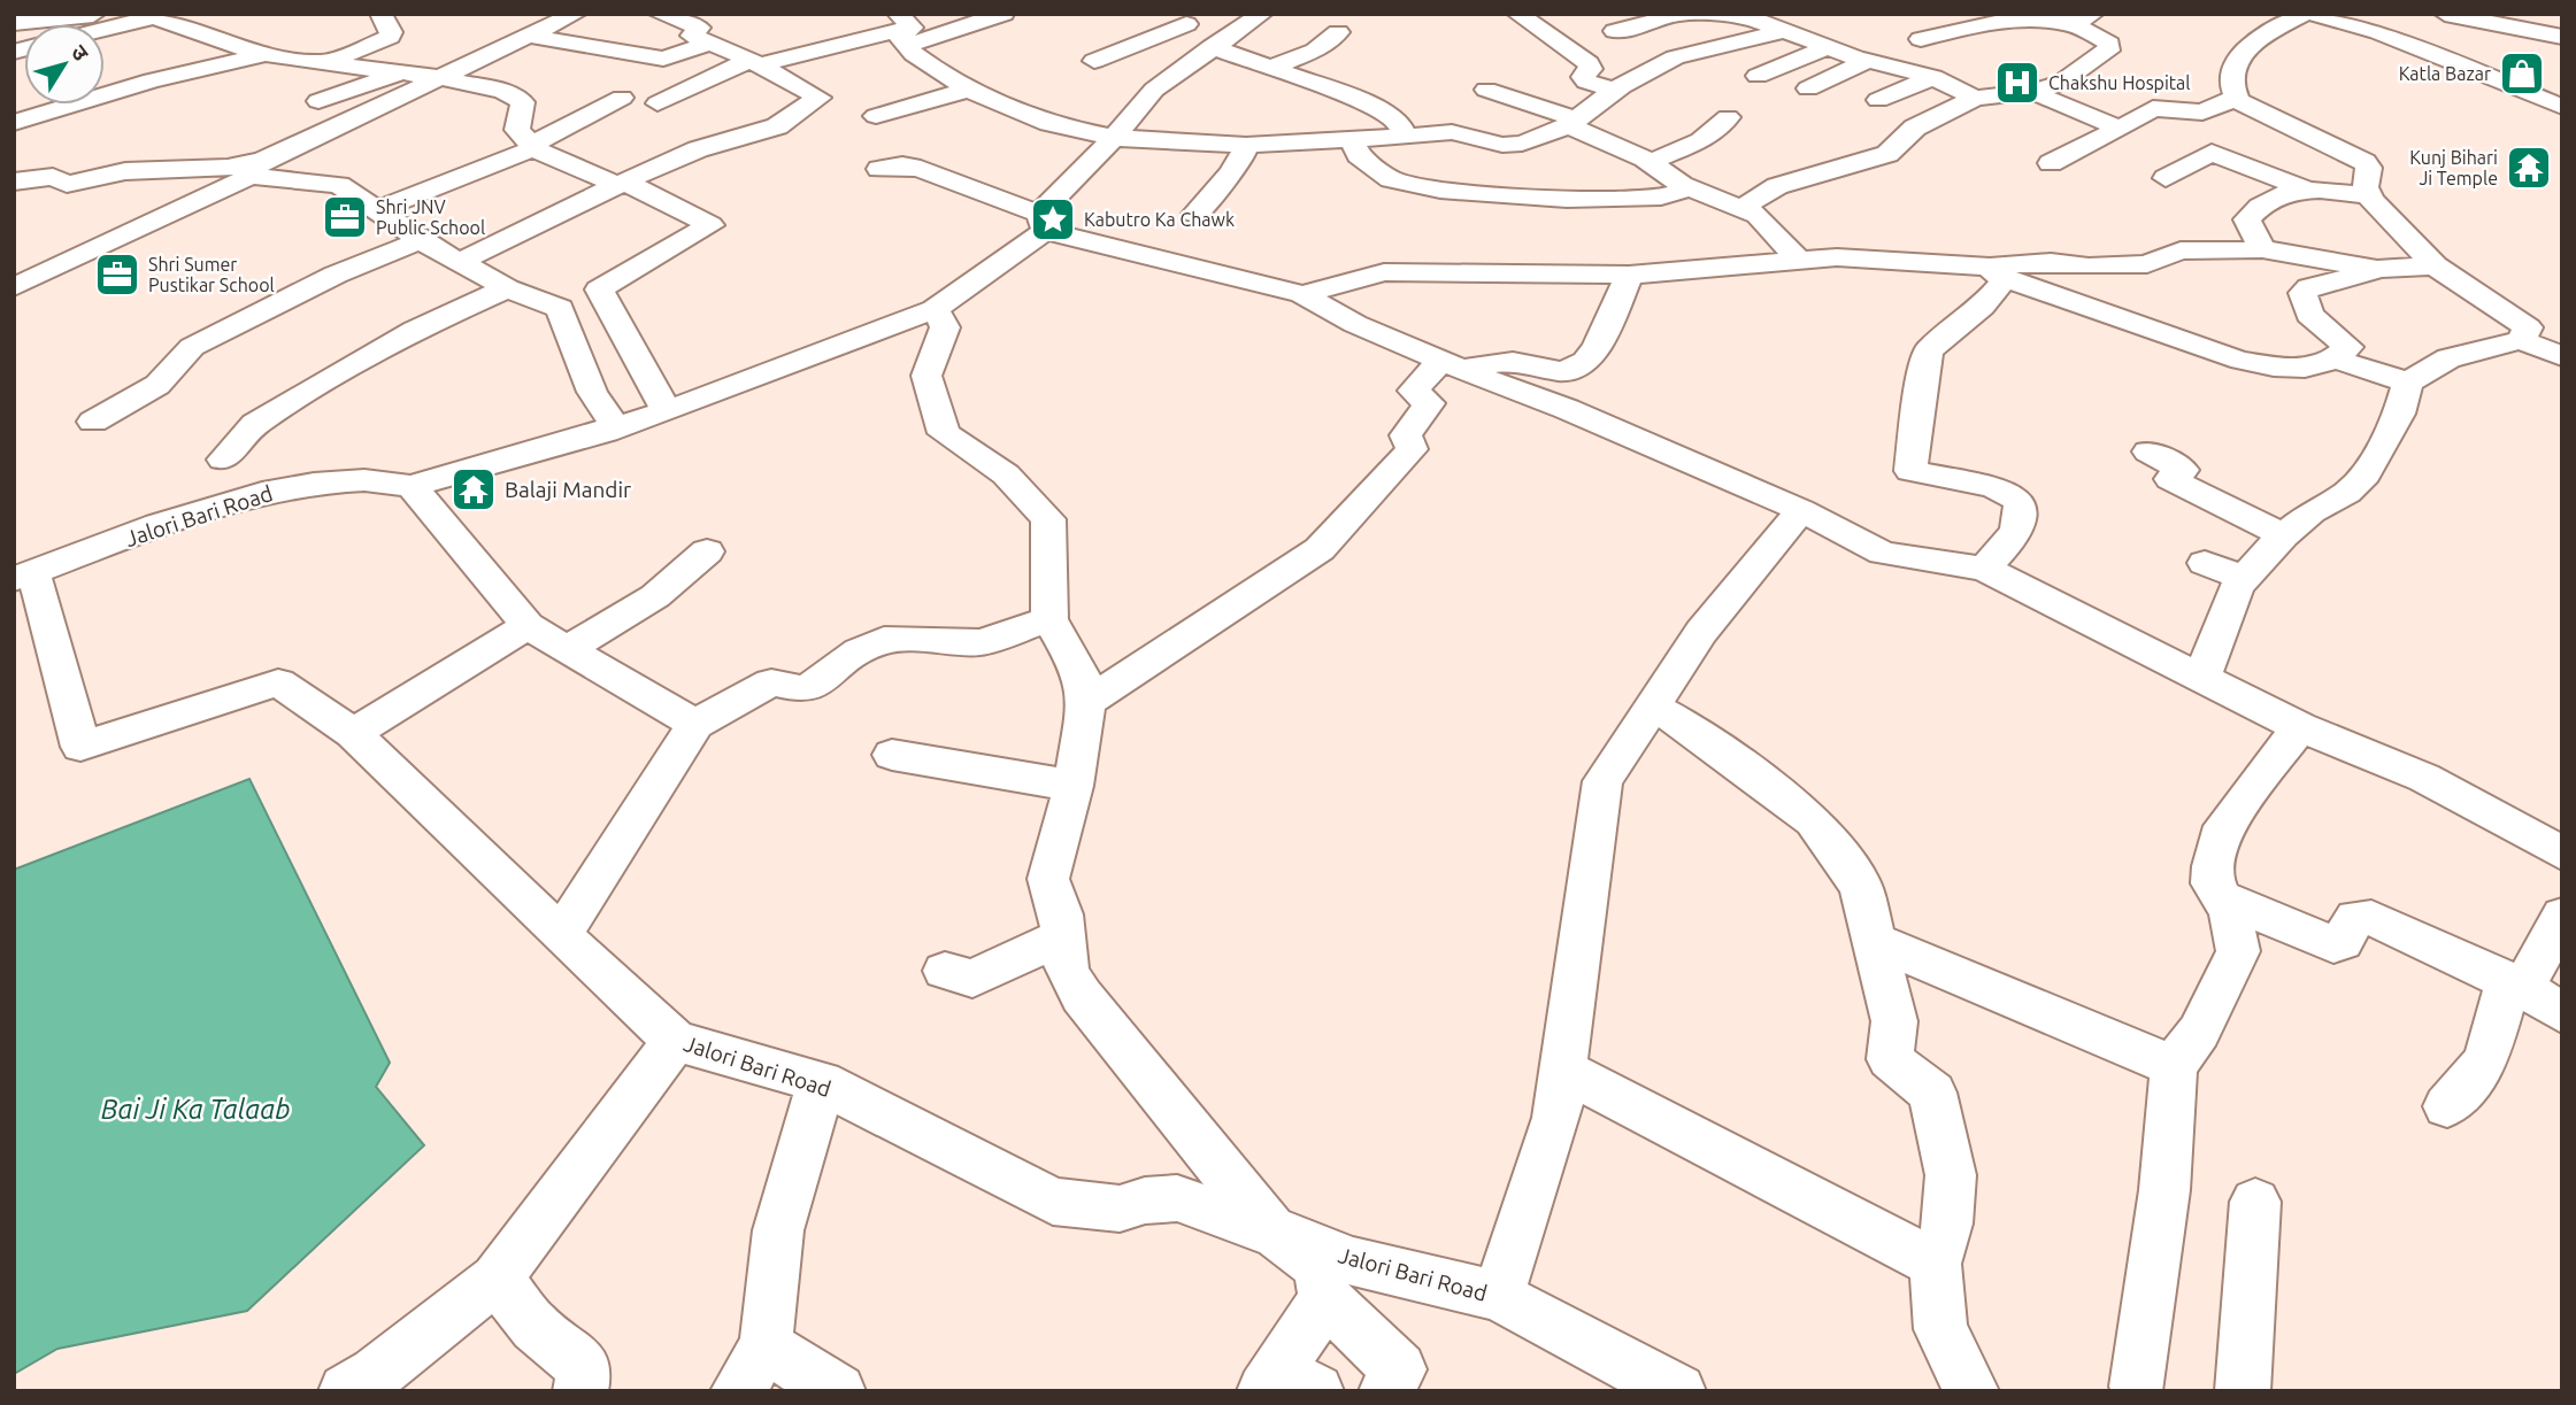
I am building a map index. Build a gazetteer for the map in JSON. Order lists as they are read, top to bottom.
{
  "streets": {
    "street": ["Jalori Bari Road"]
  },
  "water": ["Bai Ji Ka Talaab"],
  "places": {
    "shop": ["Katla Bazar"],
    "hospital": ["Chakshu Hospital"],
    "temple": ["Kunj Bihari Ji Temple", "Balaji Mandir"],
    "office": ["Shri JNV Public School", "Shri Sumer Pustikar School"],
    "place": ["Kabutro Ka Chawk"]
  },
  "north": "top right"
}
